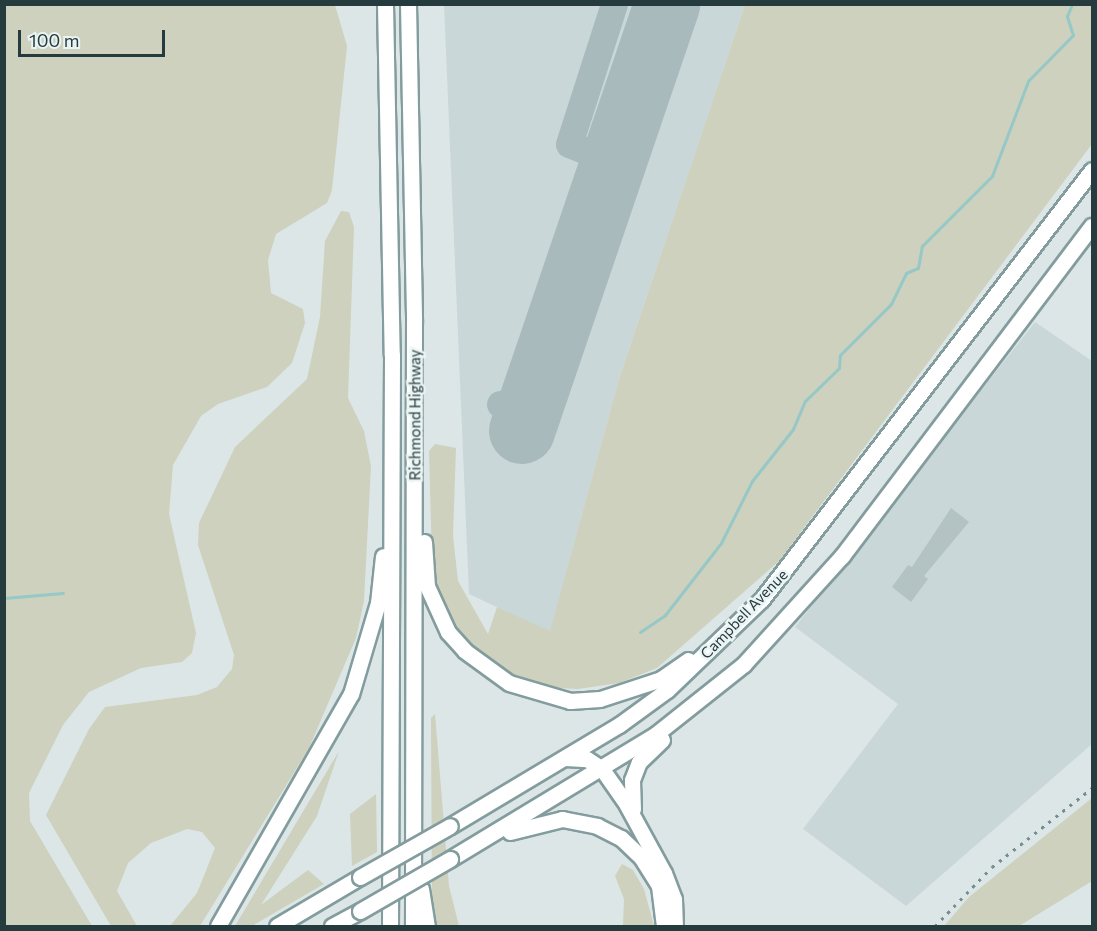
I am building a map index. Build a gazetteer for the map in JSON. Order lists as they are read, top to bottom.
{
  "streets": {
    "highway": ["Richmond Highway", "Campbell Avenue"]
  },
  "scale_bar": "100 m"
}
